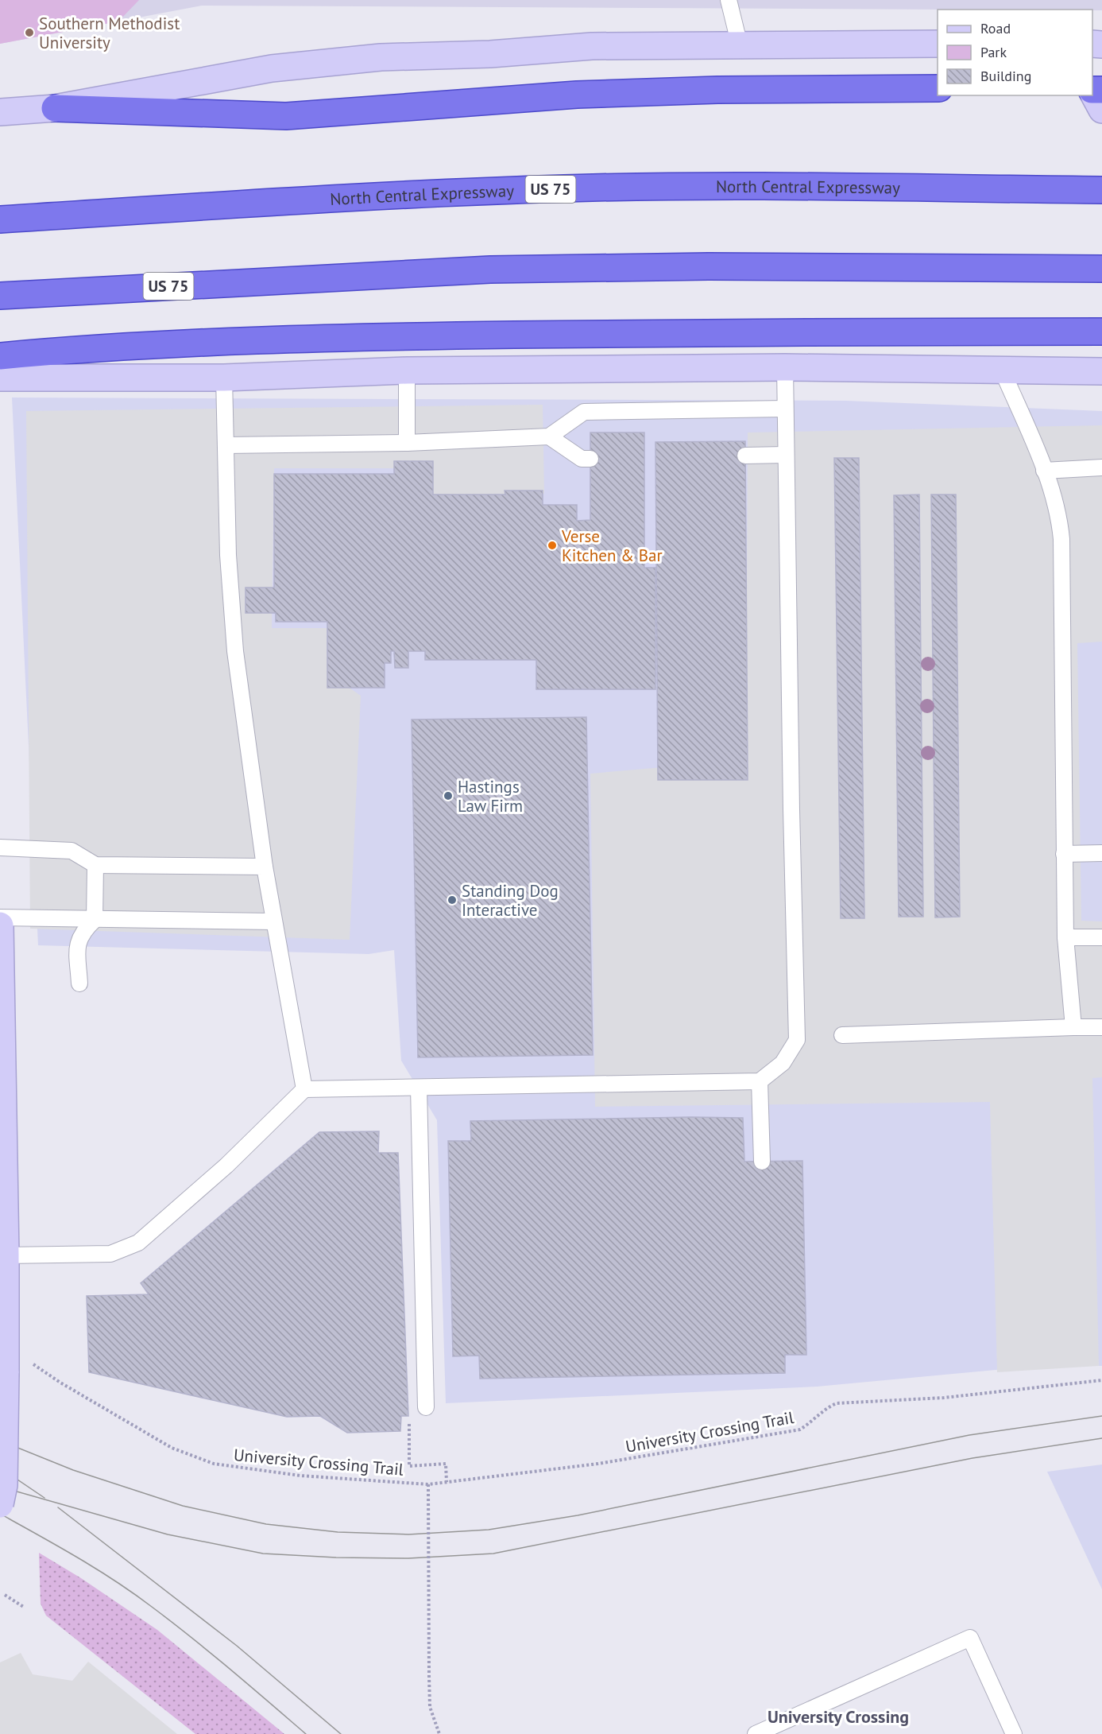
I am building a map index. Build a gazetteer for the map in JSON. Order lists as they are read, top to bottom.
{
  "streets": {
    "highway": ["North Central Expressway", "US 75"],
    "path": ["University Crossing Trail"]
  },
  "districts": ["University Crossing"],
  "places": [
    "Southern Methodist University",
    "Verse Kitchen & Bar",
    "Hastings Law Firm",
    "Standing Dog Interactive"
  ],
  "legend": ["Road", "Park", "Building"]
}
